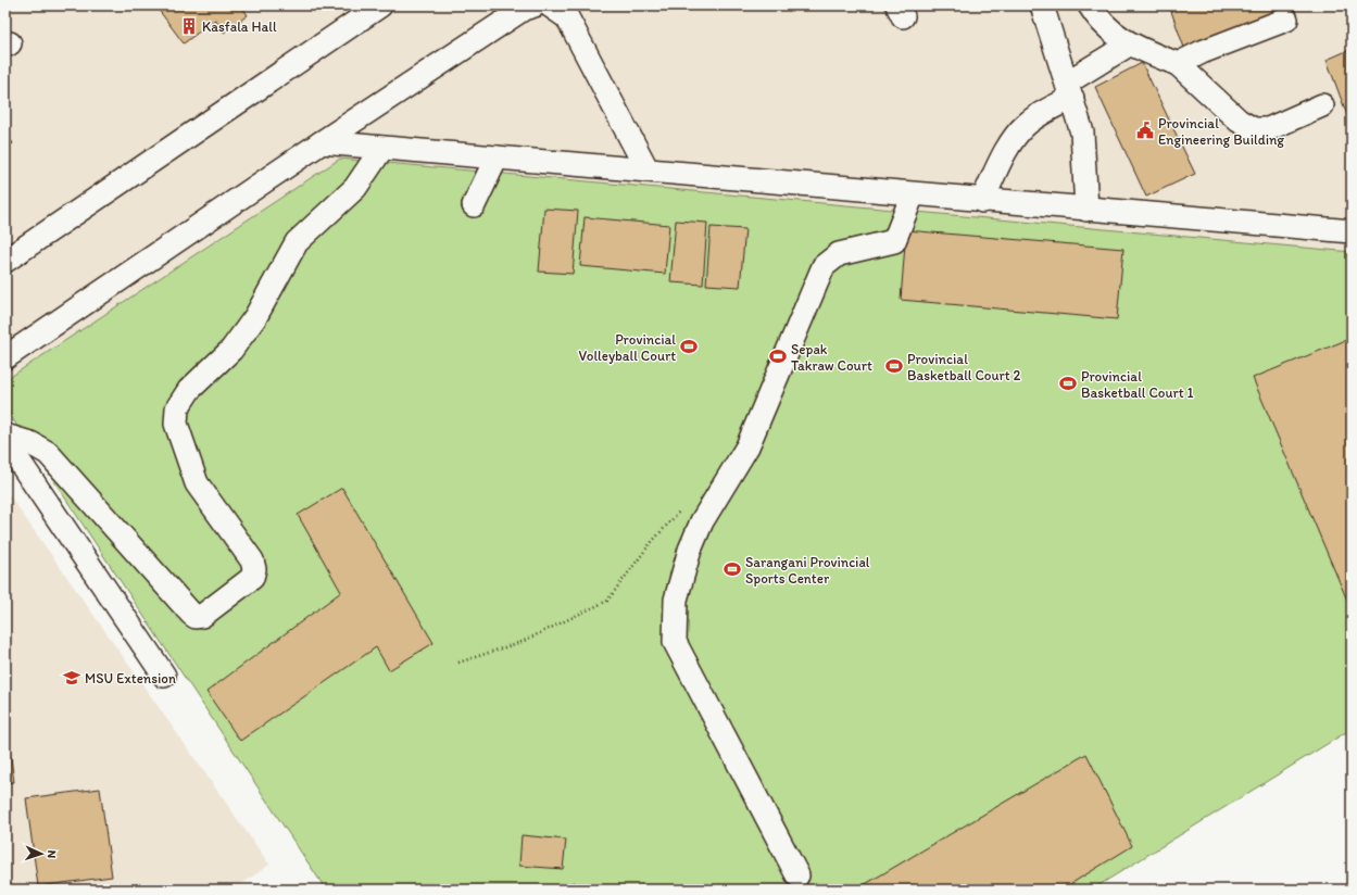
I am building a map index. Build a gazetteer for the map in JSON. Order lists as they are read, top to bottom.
{
  "places": {
    "building": ["Kasfala Hall"],
    "public building": ["Provincial Engineering Building"],
    "sports": [
      "Provincial Volleyball Court",
      "Sepak Takraw Court",
      "Provincial Basketball Court 2",
      "Provincial Basketball Court 1",
      "Sarangani Provincial Sports Center"
    ],
    "school or university": ["MSU Extension"]
  },
  "north": "right"
}
